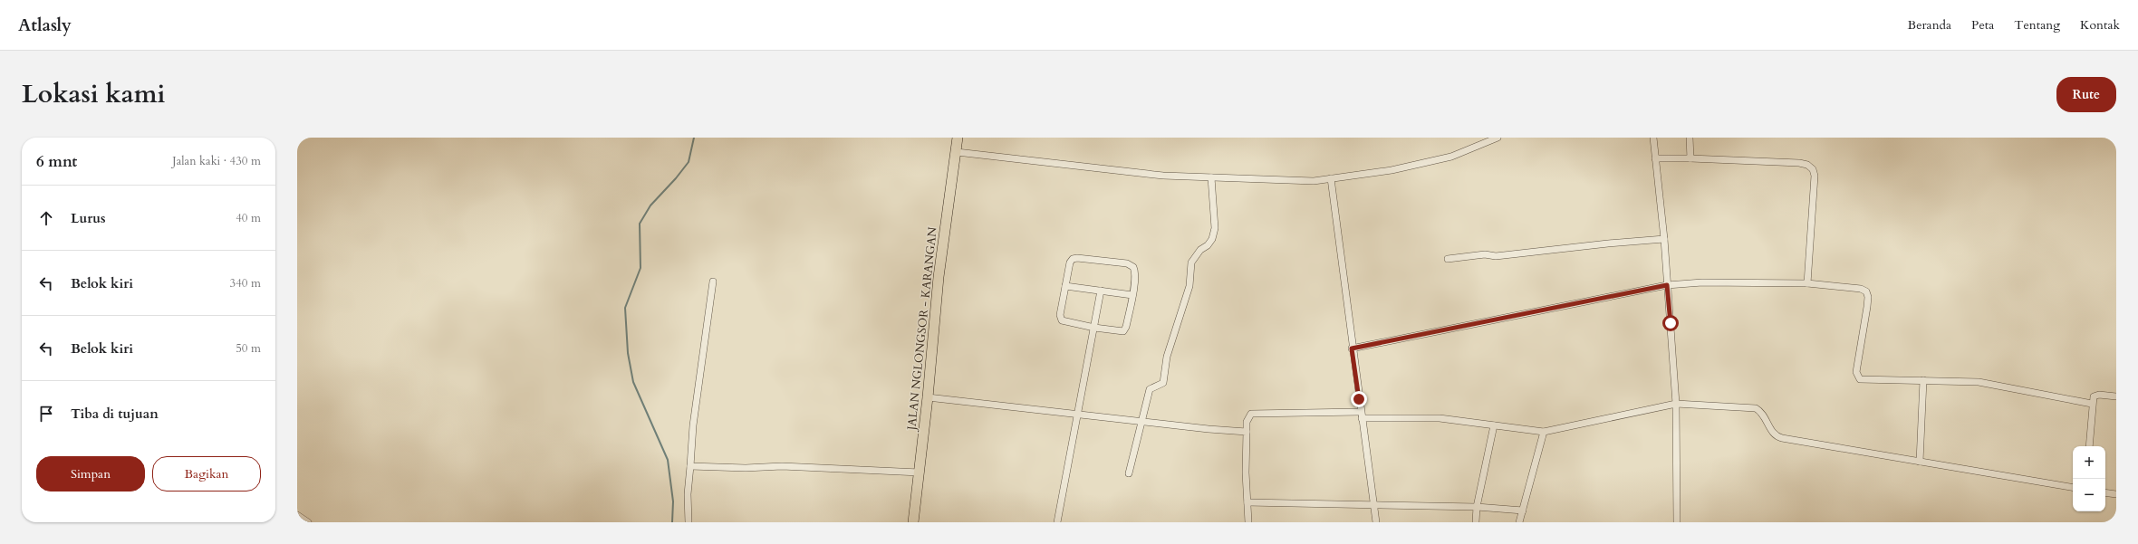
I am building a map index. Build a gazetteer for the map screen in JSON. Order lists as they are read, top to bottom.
{
  "streets": {
    "highway": ["JALAN NGLONGSOR - KARANGAN"]
  },
  "page": {
    "header": "Atlasly",
    "nav": [
      "Beranda",
      "Peta",
      "Tentang",
      "Kontak"
    ],
    "title": "Lokasi kami",
    "buttons": [
      "Rute",
      ["Simpan", "Bagikan"]
    ],
    "heading": ["6 mnt", "Jalan kaki · 430 m"],
    "list": [
      ["Lurus", "40 m"],
      ["Belok kiri", "340 m"],
      ["Belok kiri", "50 m"],
      "Tiba di tujuan"
    ],
    "map_buttons": ["+", "−"]
  }
}
